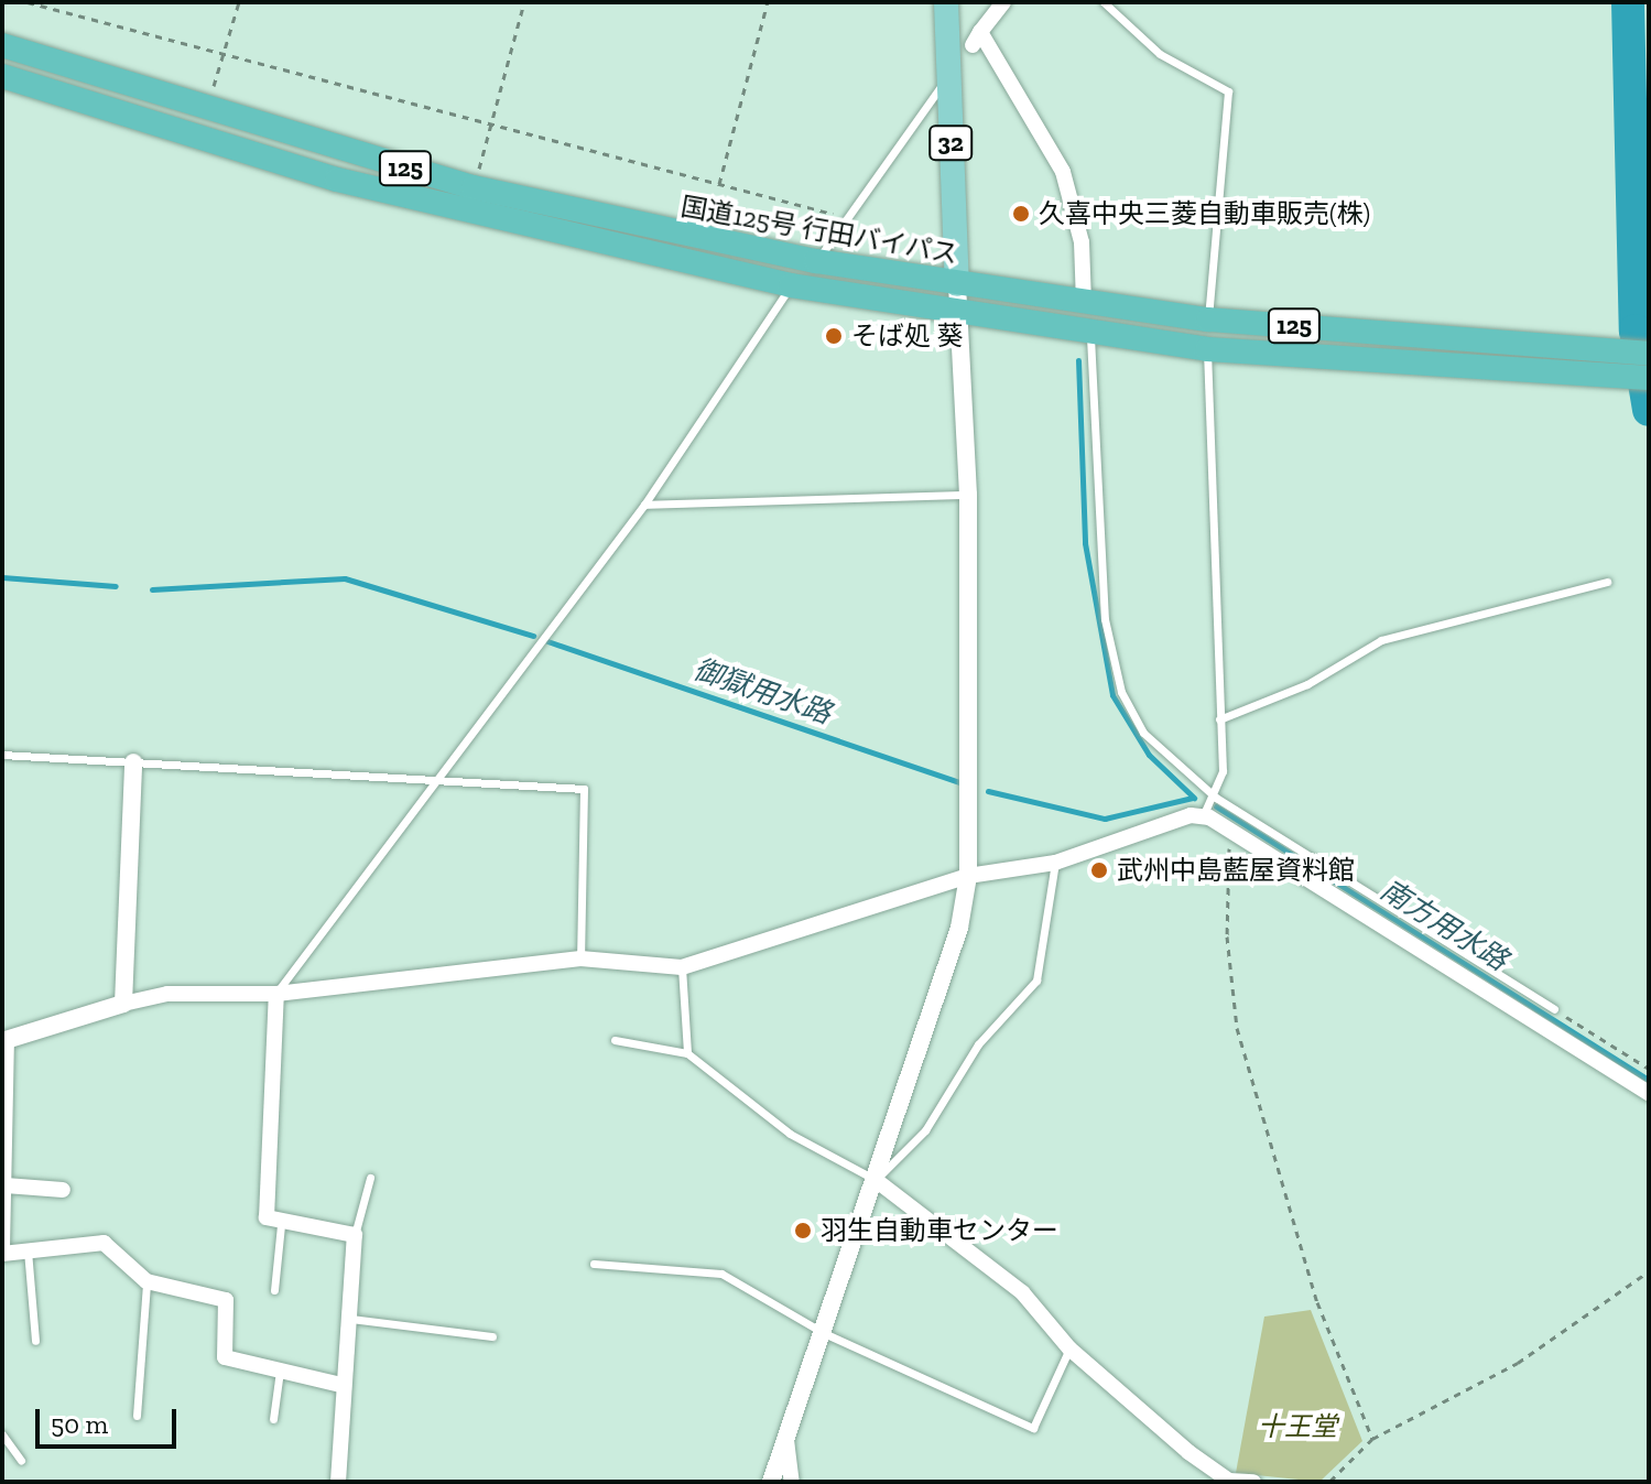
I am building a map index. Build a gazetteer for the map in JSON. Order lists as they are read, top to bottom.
{
  "streets": {
    "highway": ["125", "国道125号 行田バイパス"],
    "main road": ["32"]
  },
  "crossings": [
    ["32", "国道125号 行田バイパス"]
  ],
  "water": ["御獄用水路", "南方用水路"],
  "parks": ["十王堂"],
  "places": [
    "久喜中央三菱自動車販売(株)",
    "そば処 葵",
    "武州中島藍屋資料館",
    "羽生自動車センター"
  ],
  "scale_bar": "50 m"
}
